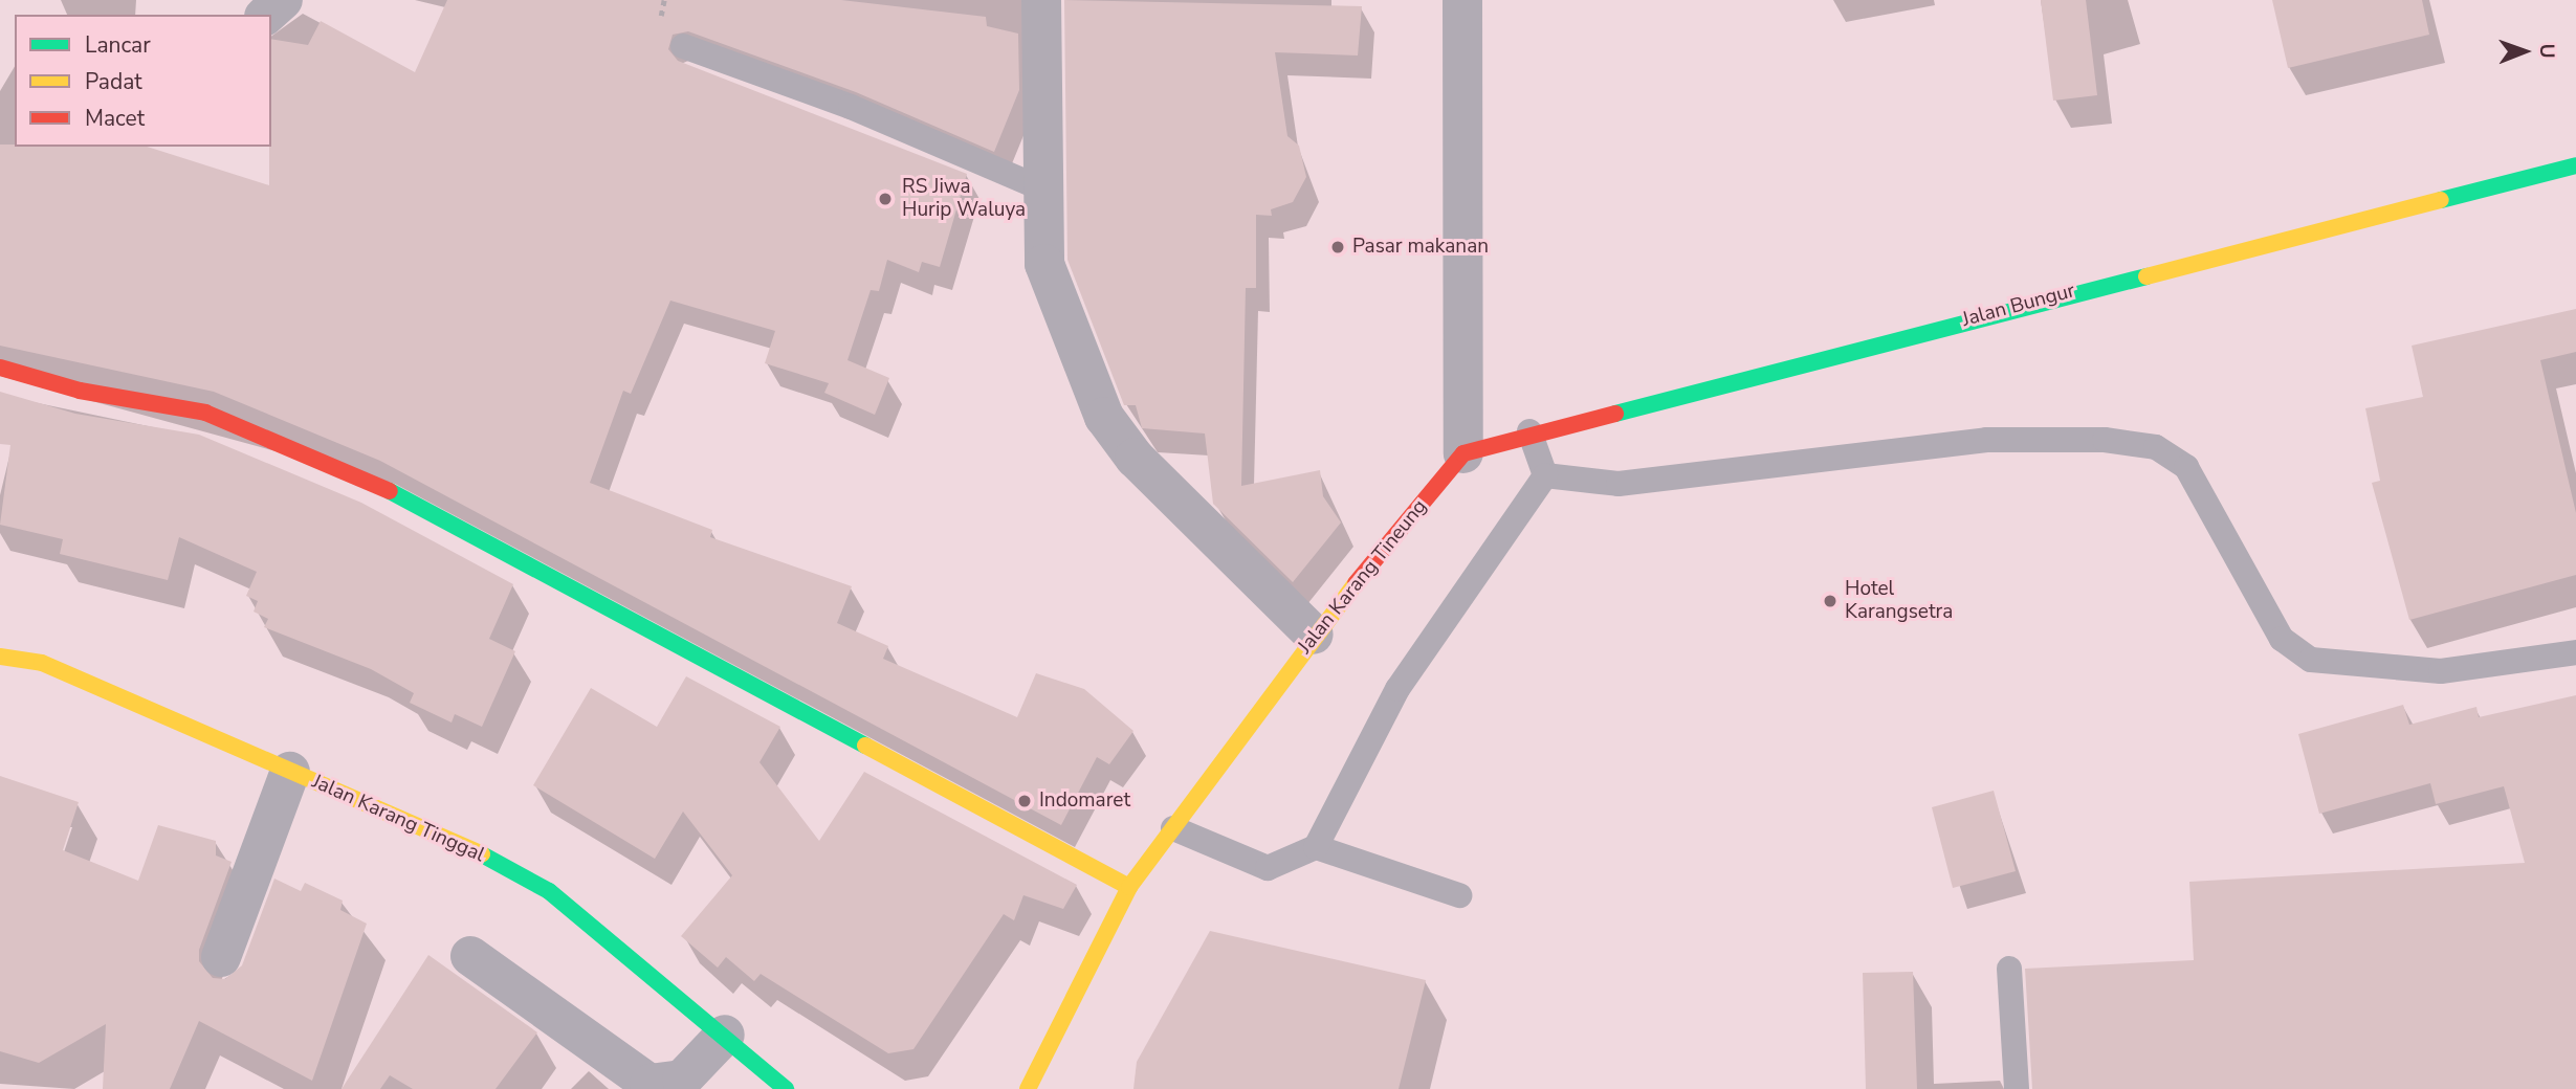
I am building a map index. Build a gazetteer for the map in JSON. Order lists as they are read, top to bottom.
{
  "streets": {
    "street": ["Jalan Bungur", "Jalan Karang Tineung", "Jalan Karang Tinggal"]
  },
  "crossings": [
    ["Jalan Bungur", "Jalan Karang Tineung"]
  ],
  "places": [
    "RS Jiwa Hurip Waluya",
    "Pasar makanan",
    "Hotel Karangsetra",
    "Indomaret"
  ],
  "legend": ["Lancar", "Padat", "Macet"],
  "north": "right"
}
